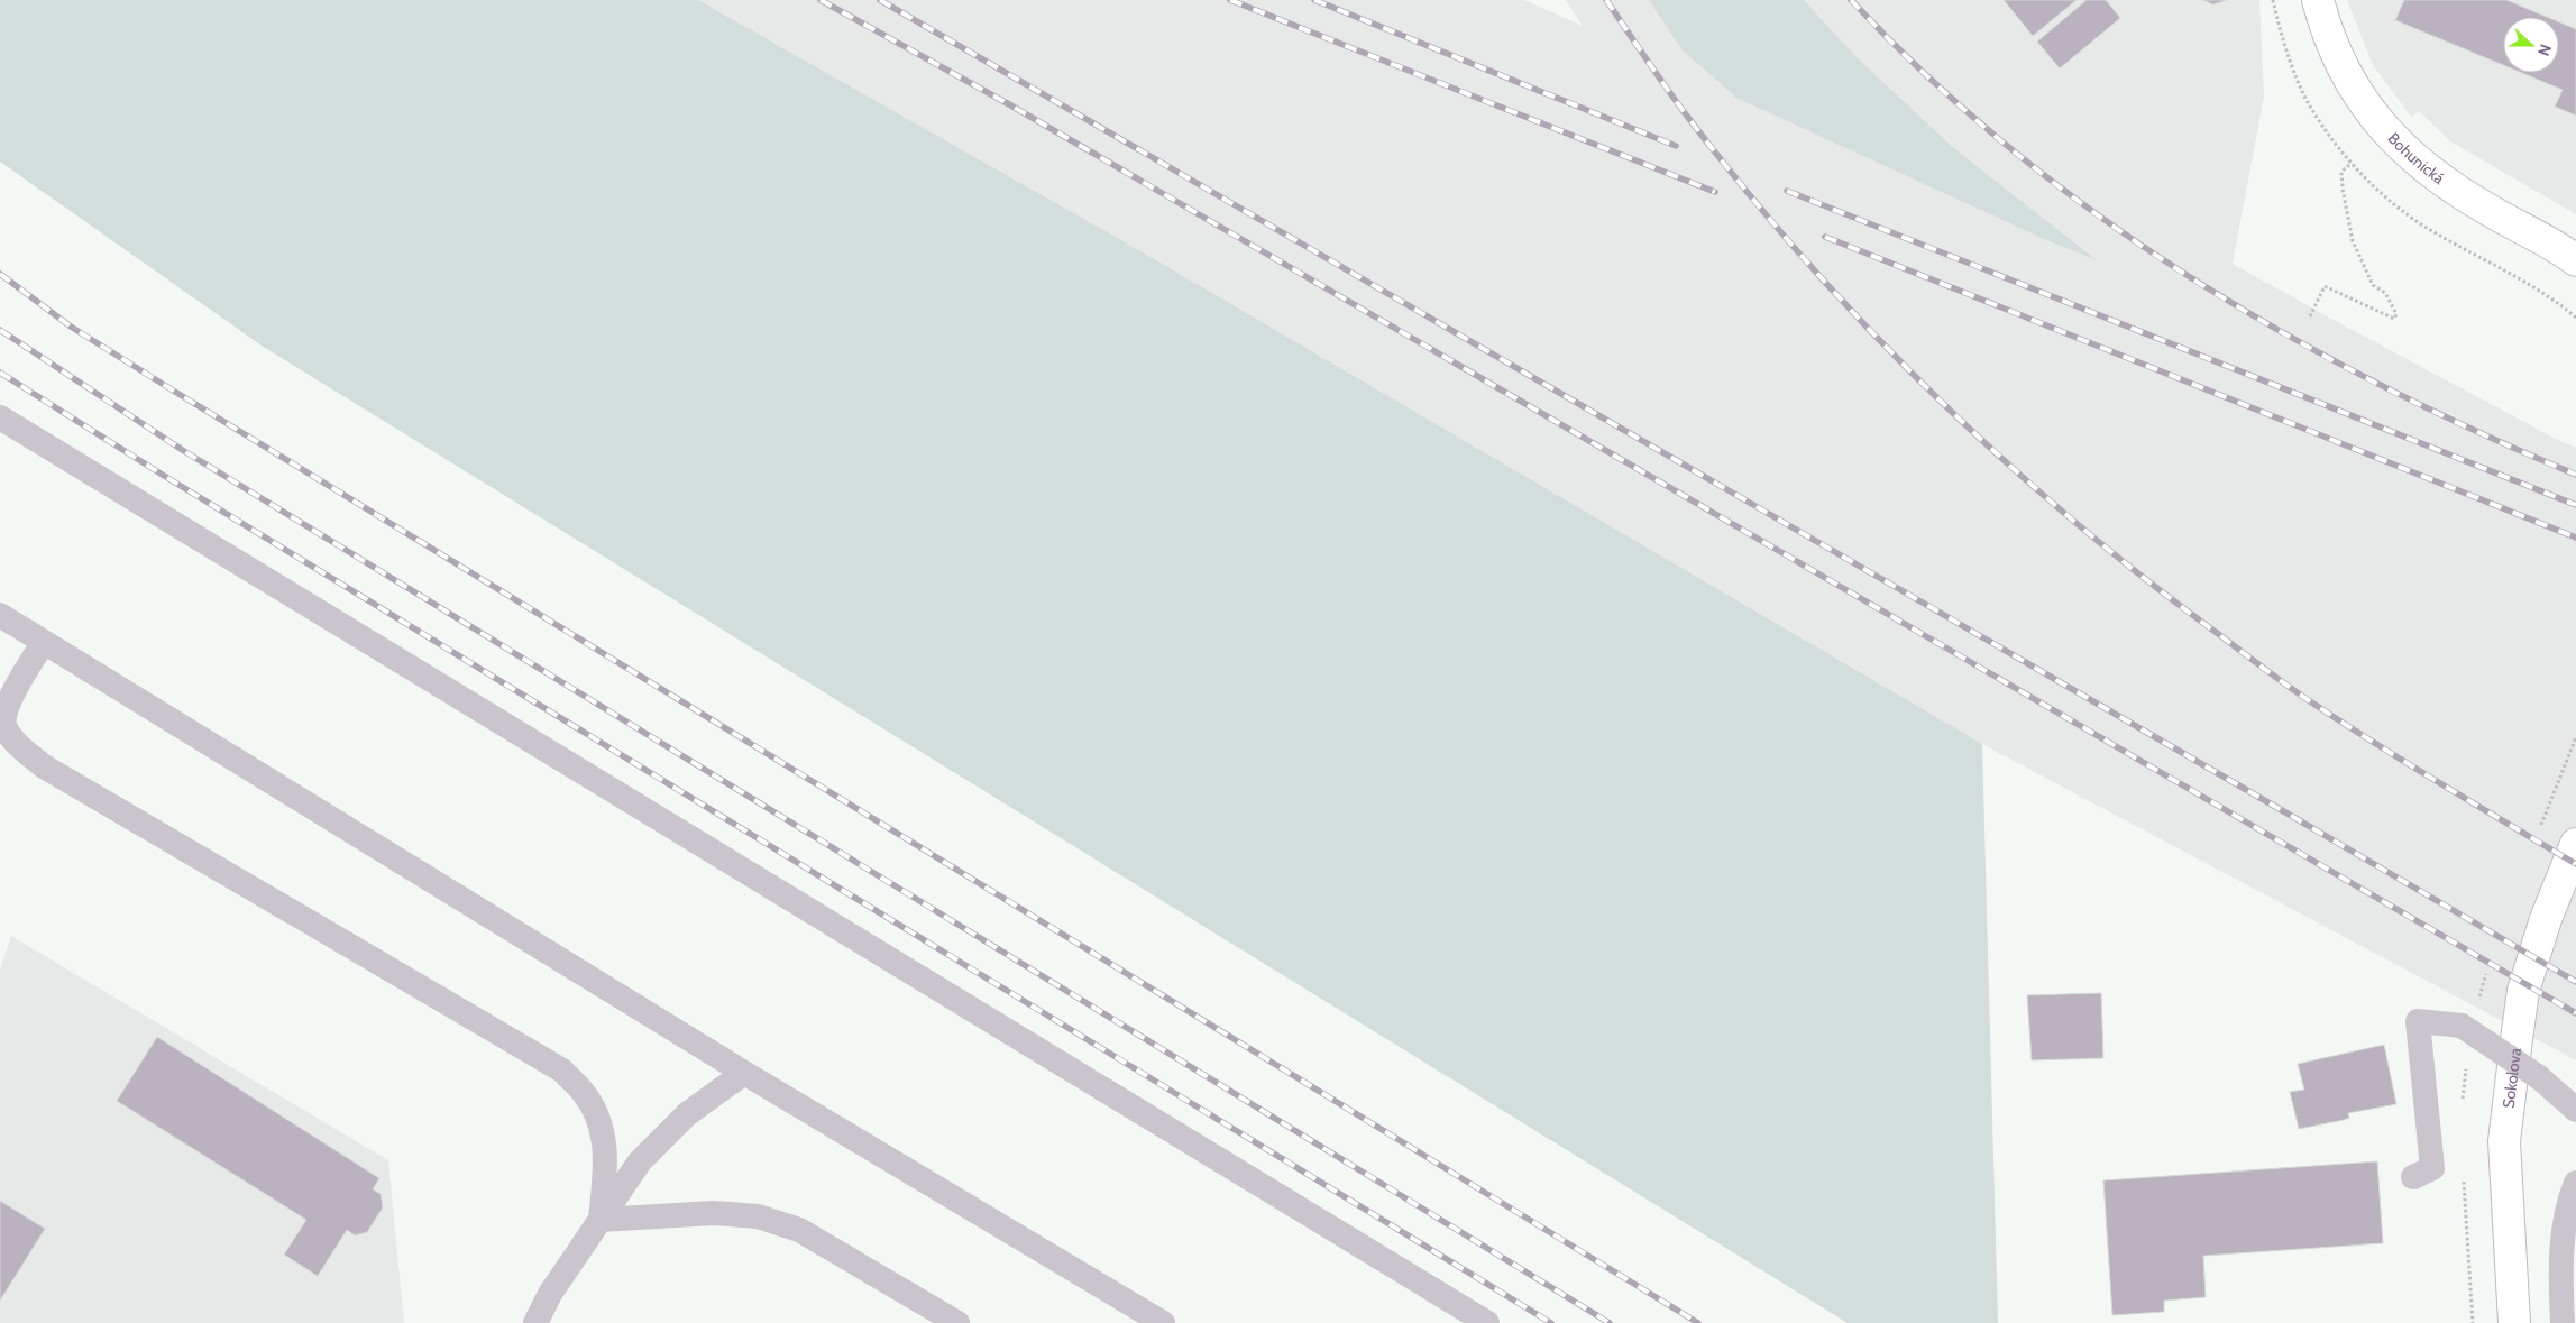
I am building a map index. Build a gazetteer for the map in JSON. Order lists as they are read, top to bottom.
{
  "streets": {
    "street": ["Bohunická", "Sokolova"]
  },
  "north": "right"
}
